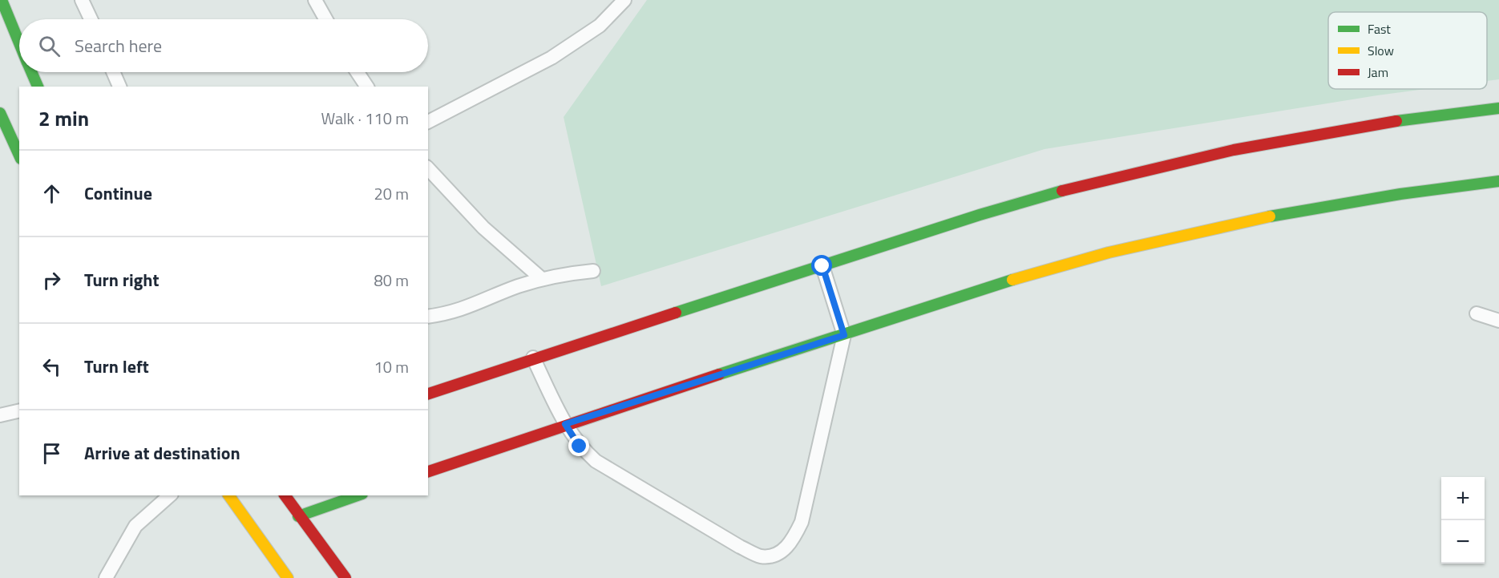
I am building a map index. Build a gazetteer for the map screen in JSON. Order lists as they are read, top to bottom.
{
  "legend": ["Fast", "Slow", "Jam"],
  "page": {
    "search": "Search here",
    "heading": ["2 min", "Walk · 110 m"],
    "list": [
      ["Continue", "20 m"],
      ["Turn right", "80 m"],
      ["Turn left", "10 m"],
      "Arrive at destination"
    ],
    "map_buttons": ["+", "−"]
  }
}
